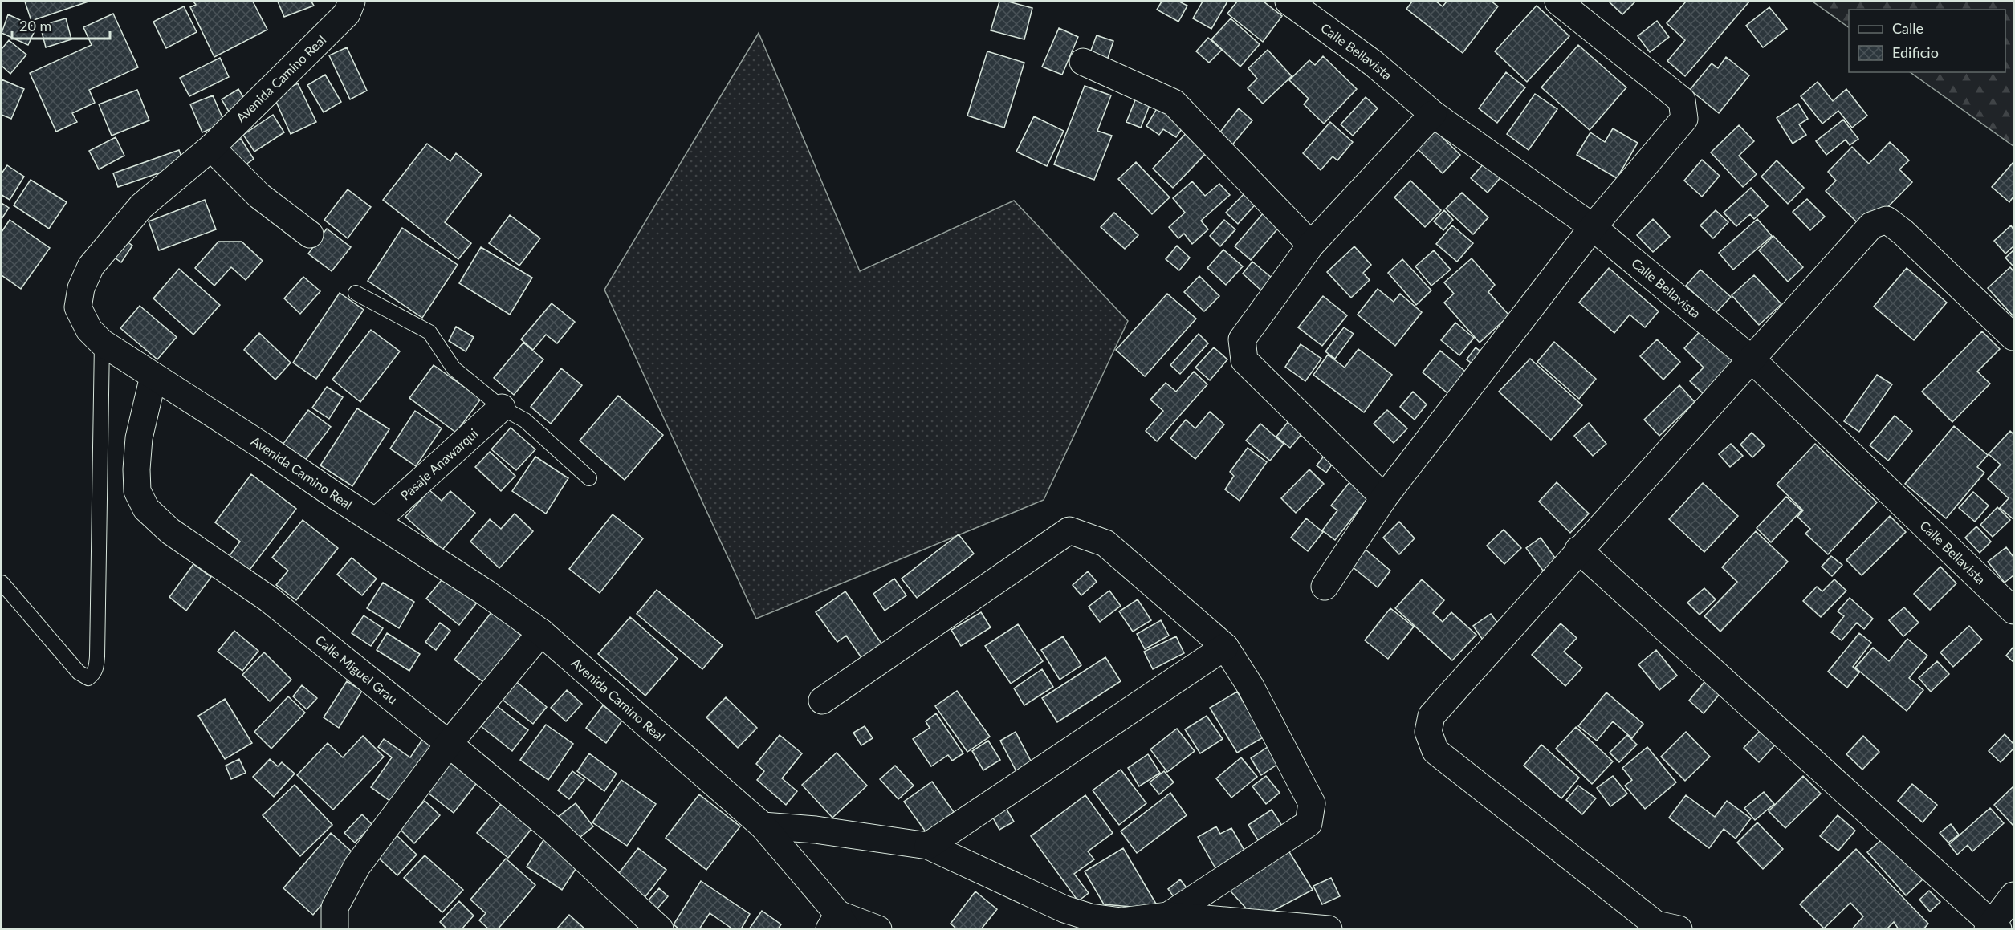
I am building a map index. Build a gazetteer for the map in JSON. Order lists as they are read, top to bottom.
{
  "streets": {
    "street": [
      "Calle Bellavista",
      "Avenida Camino Real",
      "Pasaje Anawarqui",
      "Calle Miguel Grau"
    ]
  },
  "crossings": [
    ["Avenida Camino Real", "Pasaje Anawarqui"],
    ["Avenida Camino Real", "Calle Miguel Grau"]
  ],
  "legend": ["Calle", "Edificio"],
  "scale_bar": "20 m"
}
